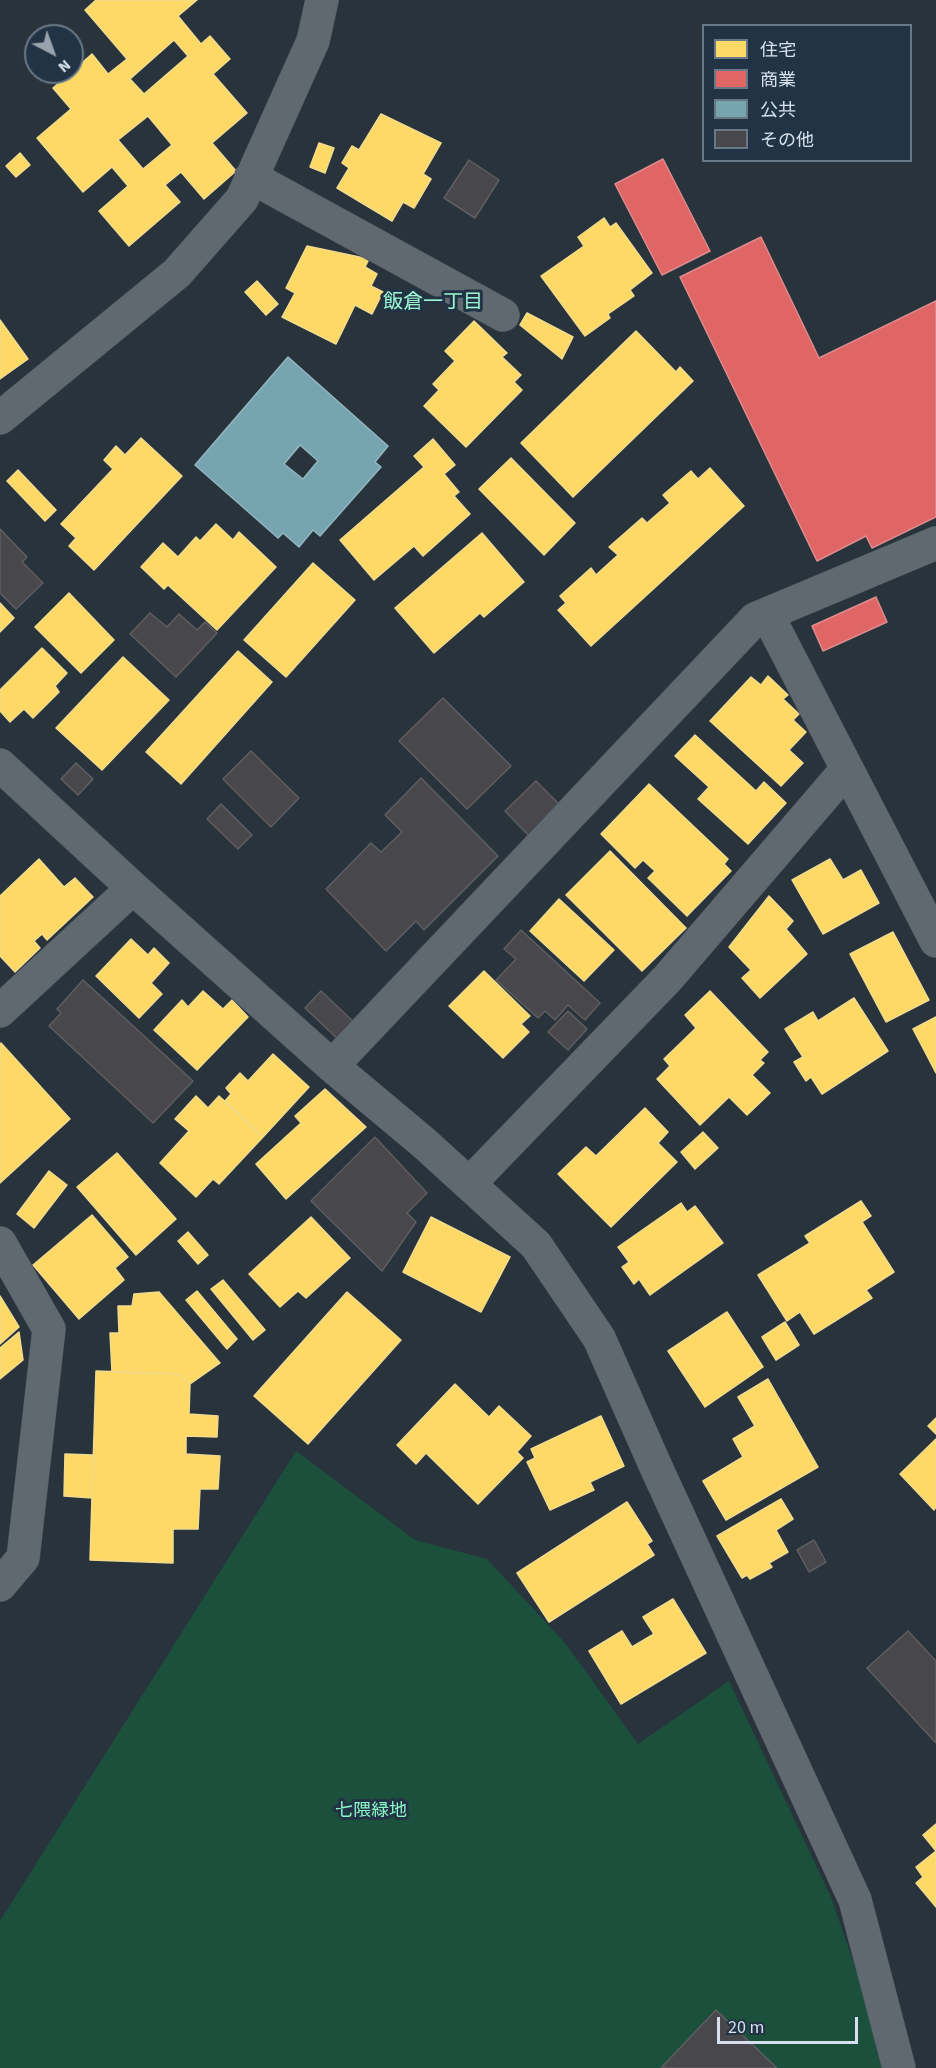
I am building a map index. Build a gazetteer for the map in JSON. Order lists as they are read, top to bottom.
{
  "districts": ["飯倉一丁目"],
  "parks": ["七隈緑地"],
  "legend": [
    "住宅",
    "商業",
    "公共",
    "その他"
  ],
  "scale_bar": "20 m",
  "north": "bottom right"
}
